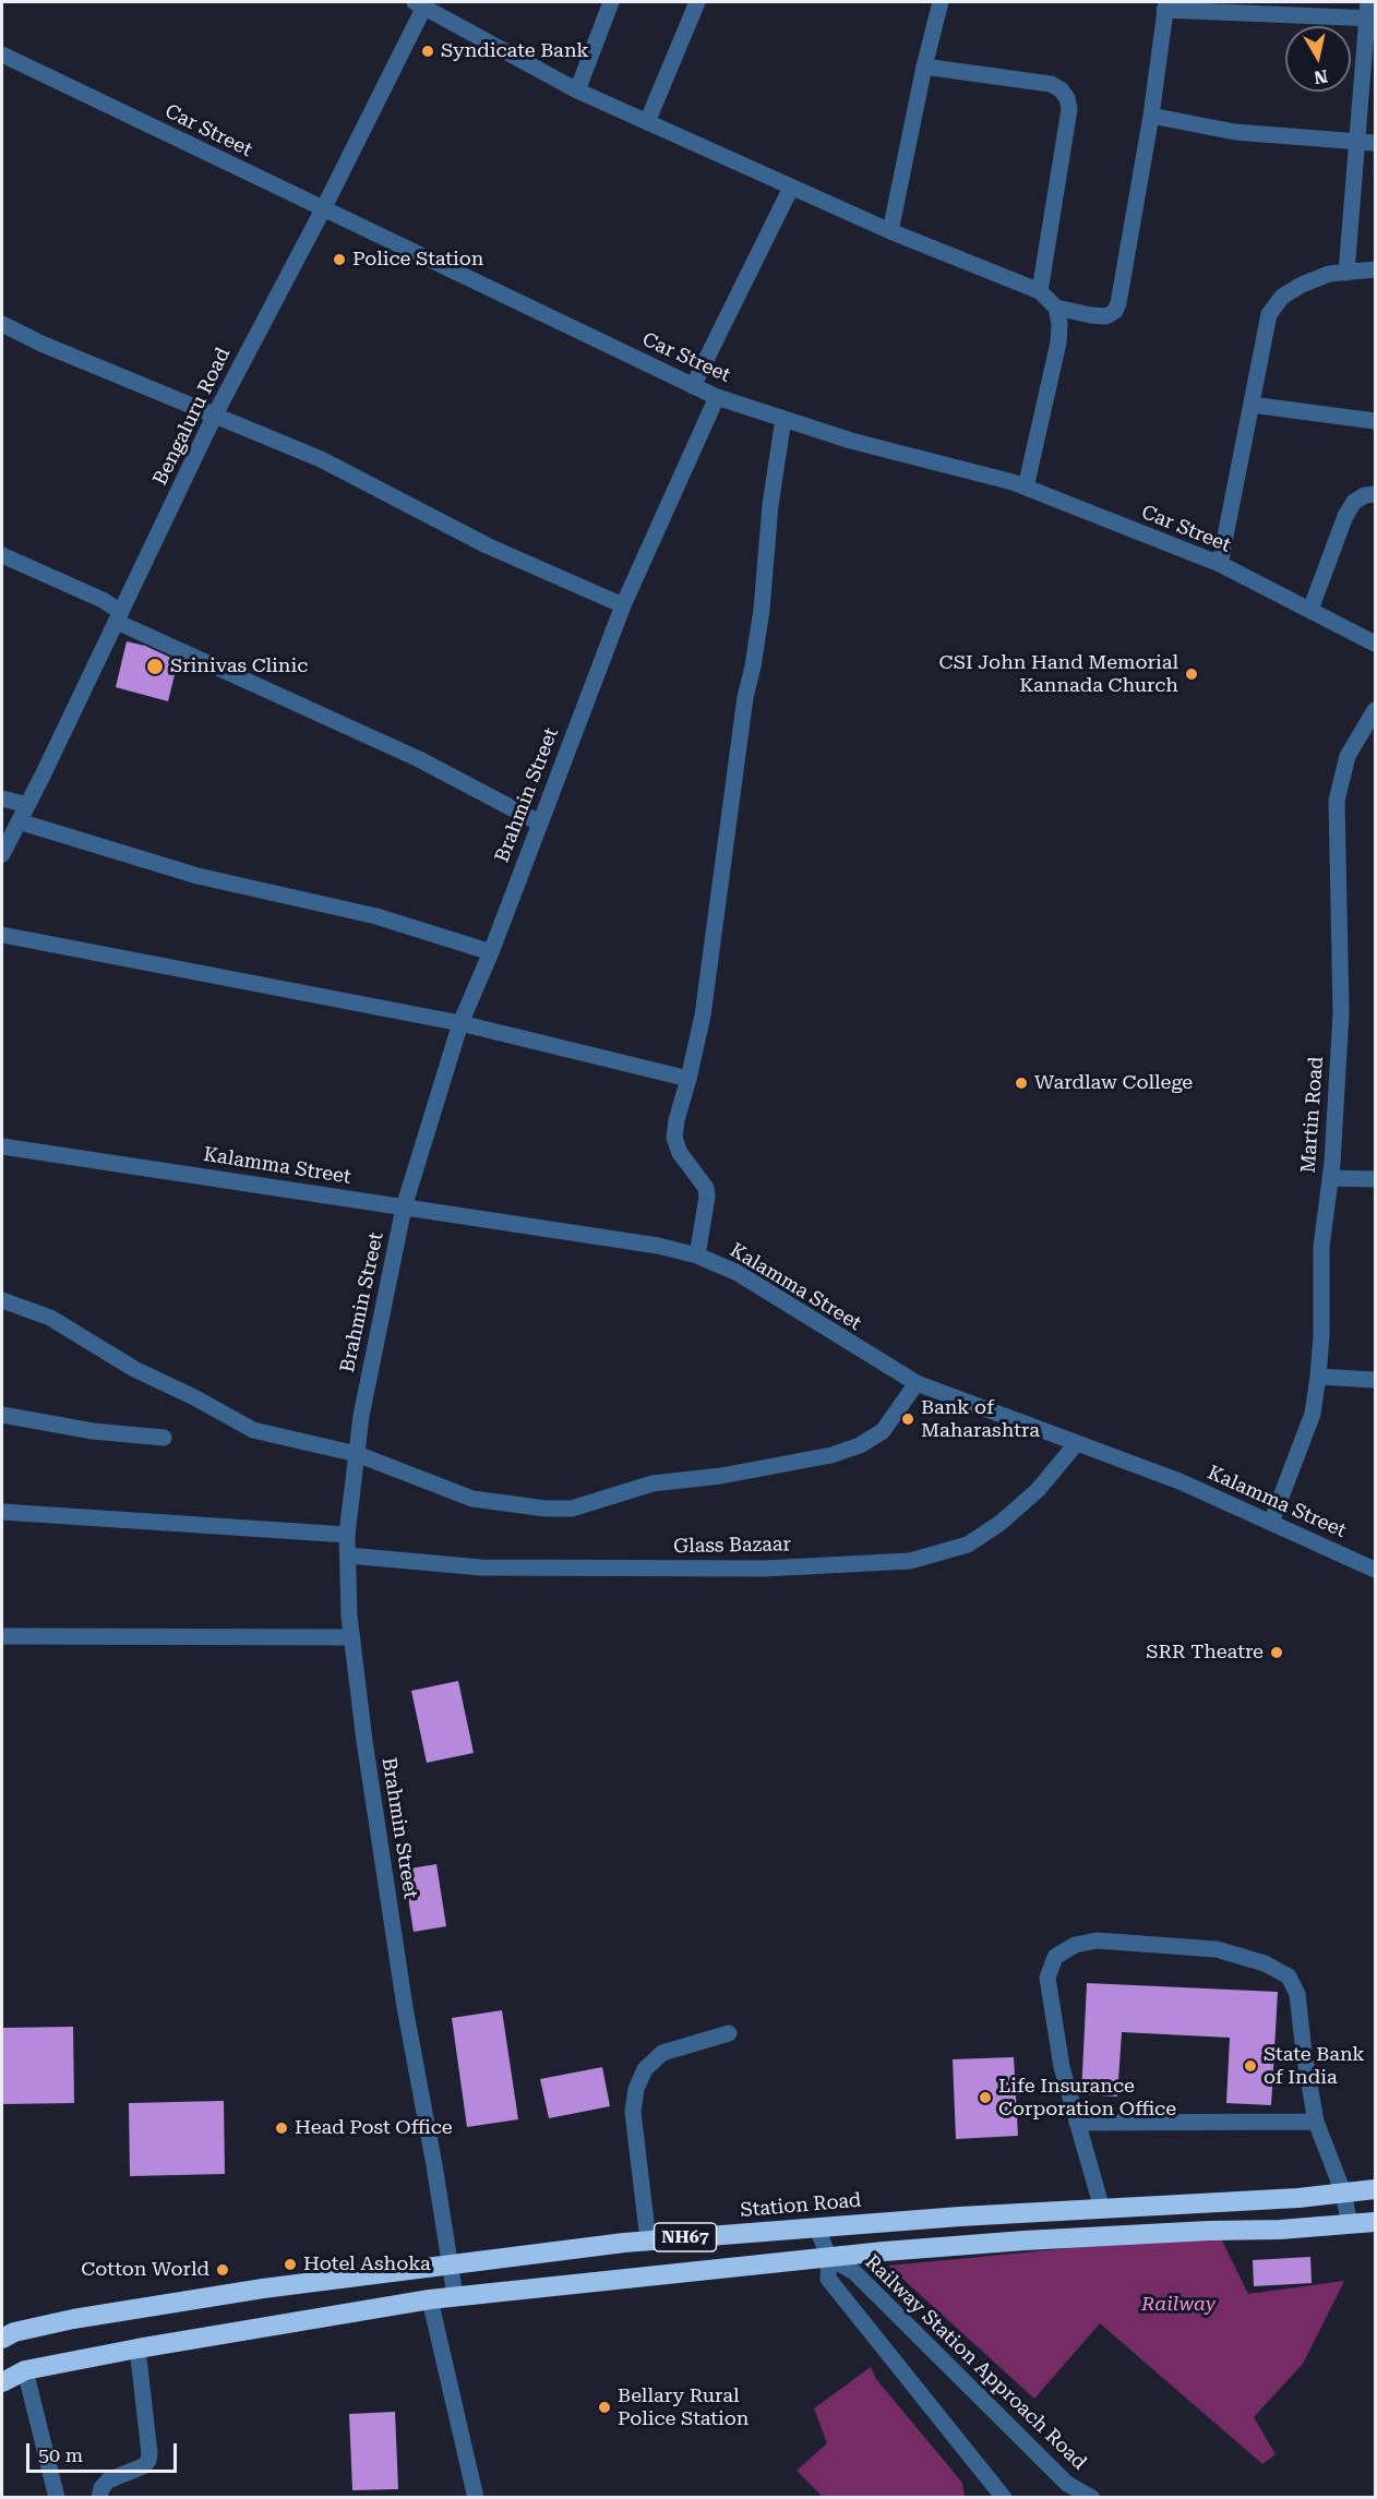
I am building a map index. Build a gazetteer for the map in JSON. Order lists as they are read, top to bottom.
{
  "streets": {
    "highway": ["Station Road", "NH67"],
    "street": [
      "Car Street",
      "Bengaluru Road",
      "Brahmin Street",
      "Martin Road",
      "Kalamma Street",
      "Glass Bazaar",
      "Railway Station Approach Road"
    ]
  },
  "crossings": [
    ["Car Street", "Bengaluru Road"],
    ["Car Street", "Brahmin Street"],
    ["Brahmin Street", "Kalamma Street"],
    ["Brahmin Street", "Glass Bazaar"],
    ["Brahmin Street", "Station Road"],
    ["Brahmin Street", "NH67"],
    ["Martin Road", "Kalamma Street"],
    ["Kalamma Street", "Glass Bazaar"],
    ["NH67", "Railway Station Approach Road"]
  ],
  "parks": ["Railway"],
  "places": [
    "Syndicate Bank",
    "Police Station",
    "Srinivas Clinic",
    "CSI John Hand Memorial Kannada Church",
    "Wardlaw College",
    "Bank of Maharashtra",
    "SRR Theatre",
    "State Bank of India",
    "Life Insurance Corporation Office",
    "Head Post Office",
    "Hotel Ashoka",
    "Cotton World",
    "Bellary Rural Police Station"
  ],
  "scale_bar": "50 m",
  "north": "bottom"
}
